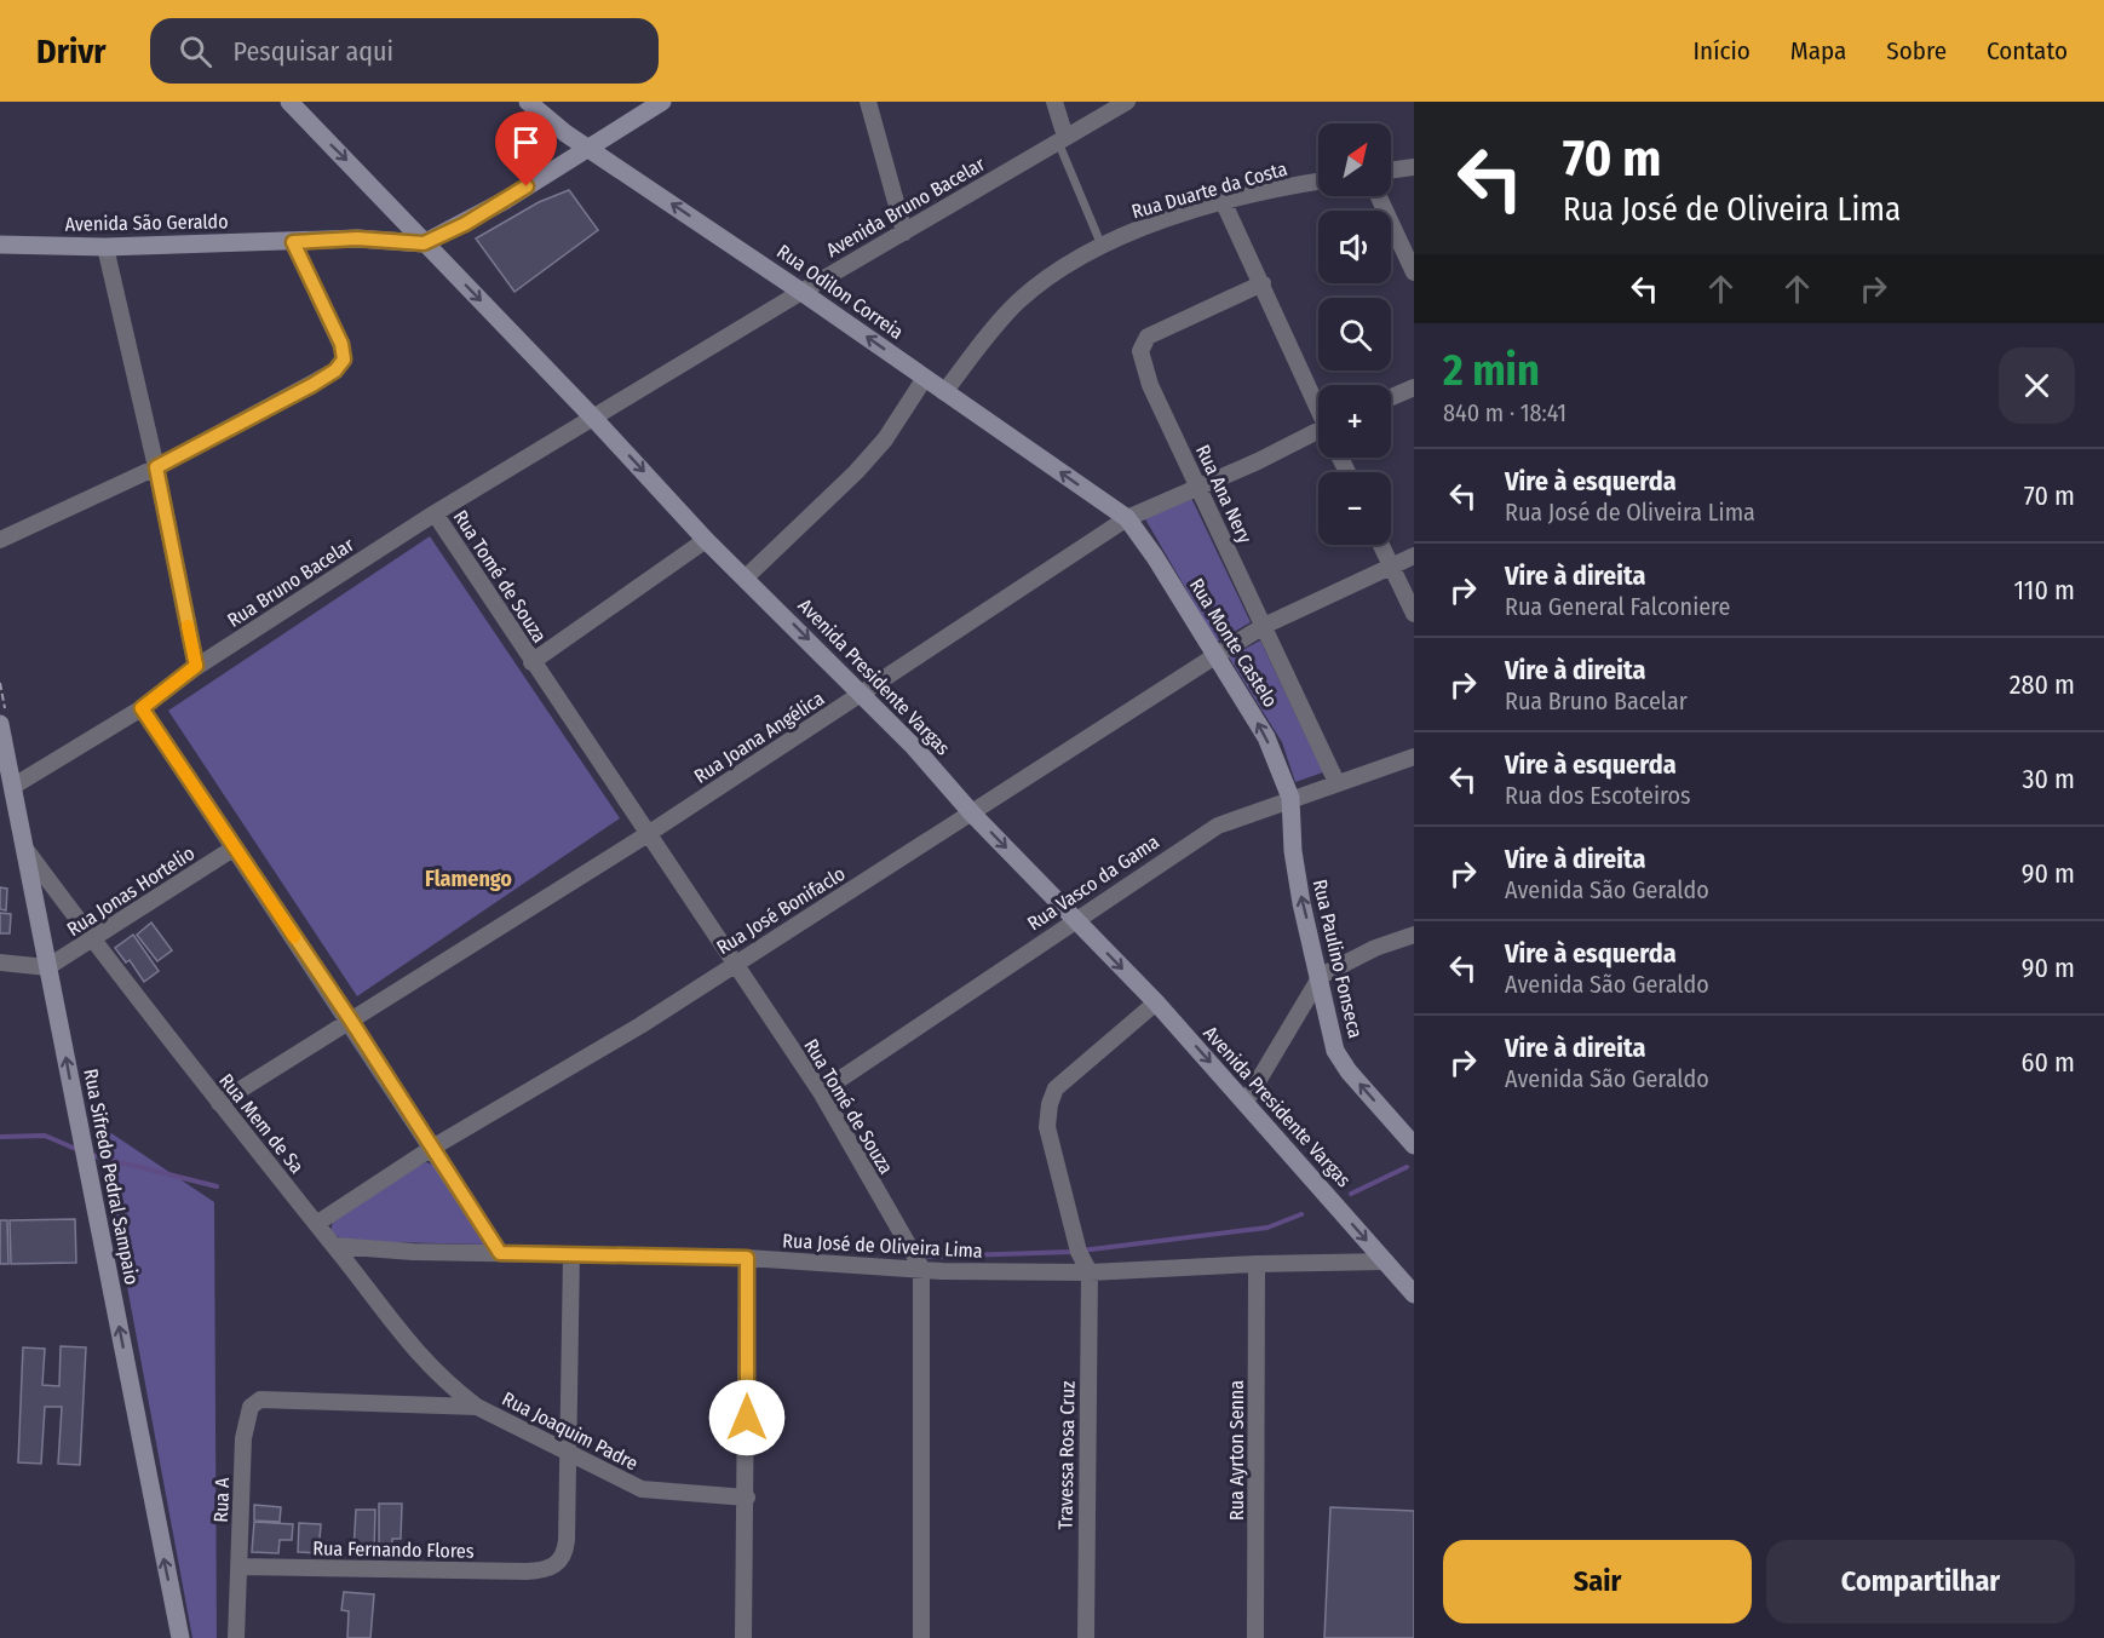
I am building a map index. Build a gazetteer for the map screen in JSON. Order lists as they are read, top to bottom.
{
  "streets": {
    "main road": [
      "Avenida São Geraldo",
      "Rua Odilon Correia",
      "Rua Monte Castelo",
      "Avenida Presidente Vargas",
      "Rua Paulino Fonseca",
      "Rua Sifredo Pedral Sampaio"
    ],
    "street": [
      "Rua Duarte da Costa",
      "Avenida Bruno Bacelar",
      "Rua Ana Nery",
      "Rua Tomé de Souza",
      "Rua Bruno Bacelar",
      "Rua Joana Angélica",
      "Rua Vasco da Gama",
      "Rua Jonas Hortelio",
      "Rua José Bonifaclo",
      "Rua Mem de Sa",
      "Rua José de Oliveira Lima",
      "Rua Joaquim Padre",
      "Rua Ayrton Senna",
      "Travessa Rosa Cruz",
      "Rua A",
      "Rua Fernando Flores"
    ]
  },
  "crossings": [
    ["Rua Duarte da Costa", "Rua Odilon Correia"],
    ["Avenida Bruno Bacelar", "Rua Odilon Correia"],
    ["Avenida Bruno Bacelar", "Rua Bruno Bacelar"],
    ["Avenida Bruno Bacelar", "Avenida Presidente Vargas"],
    ["Avenida São Geraldo", "Avenida Presidente Vargas"],
    ["Rua Odilon Correia", "Rua Monte Castelo"],
    ["Rua Odilon Correia", "Rua Joana Angélica"],
    ["Rua Ana Nery", "Rua Joana Angélica"],
    ["Rua Ana Nery", "Rua Vasco da Gama"],
    ["Rua Ana Nery", "Rua José Bonifaclo"],
    ["Rua Tomé de Souza", "Rua Bruno Bacelar"],
    ["Rua Tomé de Souza", "Avenida Presidente Vargas"],
    ["Rua Tomé de Souza", "Rua Joana Angélica"],
    ["Rua Tomé de Souza", "Rua Vasco da Gama"],
    ["Rua Tomé de Souza", "Rua José Bonifaclo"],
    ["Rua Tomé de Souza", "Rua José de Oliveira Lima"],
    ["Rua Bruno Bacelar", "Avenida Presidente Vargas"],
    ["Rua Bruno Bacelar", "Rua Sifredo Pedral Sampaio"],
    ["Rua Monte Castelo", "Rua Joana Angélica"],
    ["Rua Monte Castelo", "Rua Vasco da Gama"],
    ["Rua Monte Castelo", "Rua José Bonifaclo"],
    ["Rua Monte Castelo", "Rua Paulino Fonseca"],
    ["Avenida Presidente Vargas", "Rua Joana Angélica"],
    ["Avenida Presidente Vargas", "Rua Vasco da Gama"],
    ["Avenida Presidente Vargas", "Rua José Bonifaclo"],
    ["Avenida Presidente Vargas", "Rua José de Oliveira Lima"],
    ["Rua Joana Angélica", "Rua Mem de Sa"],
    ["Rua Vasco da Gama", "Rua Paulino Fonseca"],
    ["Rua Jonas Hortelio", "Rua Mem de Sa"],
    ["Rua Jonas Hortelio", "Rua Sifredo Pedral Sampaio"],
    ["Rua José Bonifaclo", "Rua Mem de Sa"],
    ["Rua Mem de Sa", "Rua Sifredo Pedral Sampaio"],
    ["Rua Mem de Sa", "Rua José de Oliveira Lima"],
    ["Rua Mem de Sa", "Rua Joaquim Padre"],
    ["Rua José de Oliveira Lima", "Rua Ayrton Senna"],
    ["Rua José de Oliveira Lima", "Travessa Rosa Cruz"],
    ["Rua Joaquim Padre", "Rua A"],
    ["Rua Joaquim Padre", "Rua Fernando Flores"],
    ["Rua A", "Rua Fernando Flores"]
  ],
  "one_way": [
    "Rua Odilon Correia",
    "Rua Monte Castelo",
    "Avenida Presidente Vargas",
    "Rua Paulino Fonseca",
    "Rua Sifredo Pedral Sampaio"
  ],
  "districts": ["Flamengo"],
  "north": "top right",
  "page": {
    "header": "Drivr",
    "search": "Pesquisar aqui",
    "nav": [
      "Início",
      "Mapa",
      "Sobre",
      "Contato"
    ],
    "turn": ["70 m", "Rua José de Oliveira Lima"],
    "map_buttons": ["+", "−"],
    "heading": ["2 min", "840 m · 18:41"],
    "list": [
      {
        "name": "Vire à esquerda",
        "note": "Rua José de Oliveira Lima",
        "value": "70 m"
      },
      {
        "name": "Vire à direita",
        "note": "Rua General Falconiere",
        "value": "110 m"
      },
      {
        "name": "Vire à direita",
        "note": "Rua Bruno Bacelar",
        "value": "280 m"
      },
      {
        "name": "Vire à esquerda",
        "note": "Rua dos Escoteiros",
        "value": "30 m"
      },
      {
        "name": "Vire à direita",
        "note": "Avenida São Geraldo",
        "value": "90 m"
      },
      {
        "name": "Vire à esquerda",
        "note": "Avenida São Geraldo",
        "value": "90 m"
      },
      {
        "name": "Vire à direita",
        "note": "Avenida São Geraldo",
        "value": "60 m"
      }
    ],
    "buttons": ["Sair", "Compartilhar"]
  }
}
